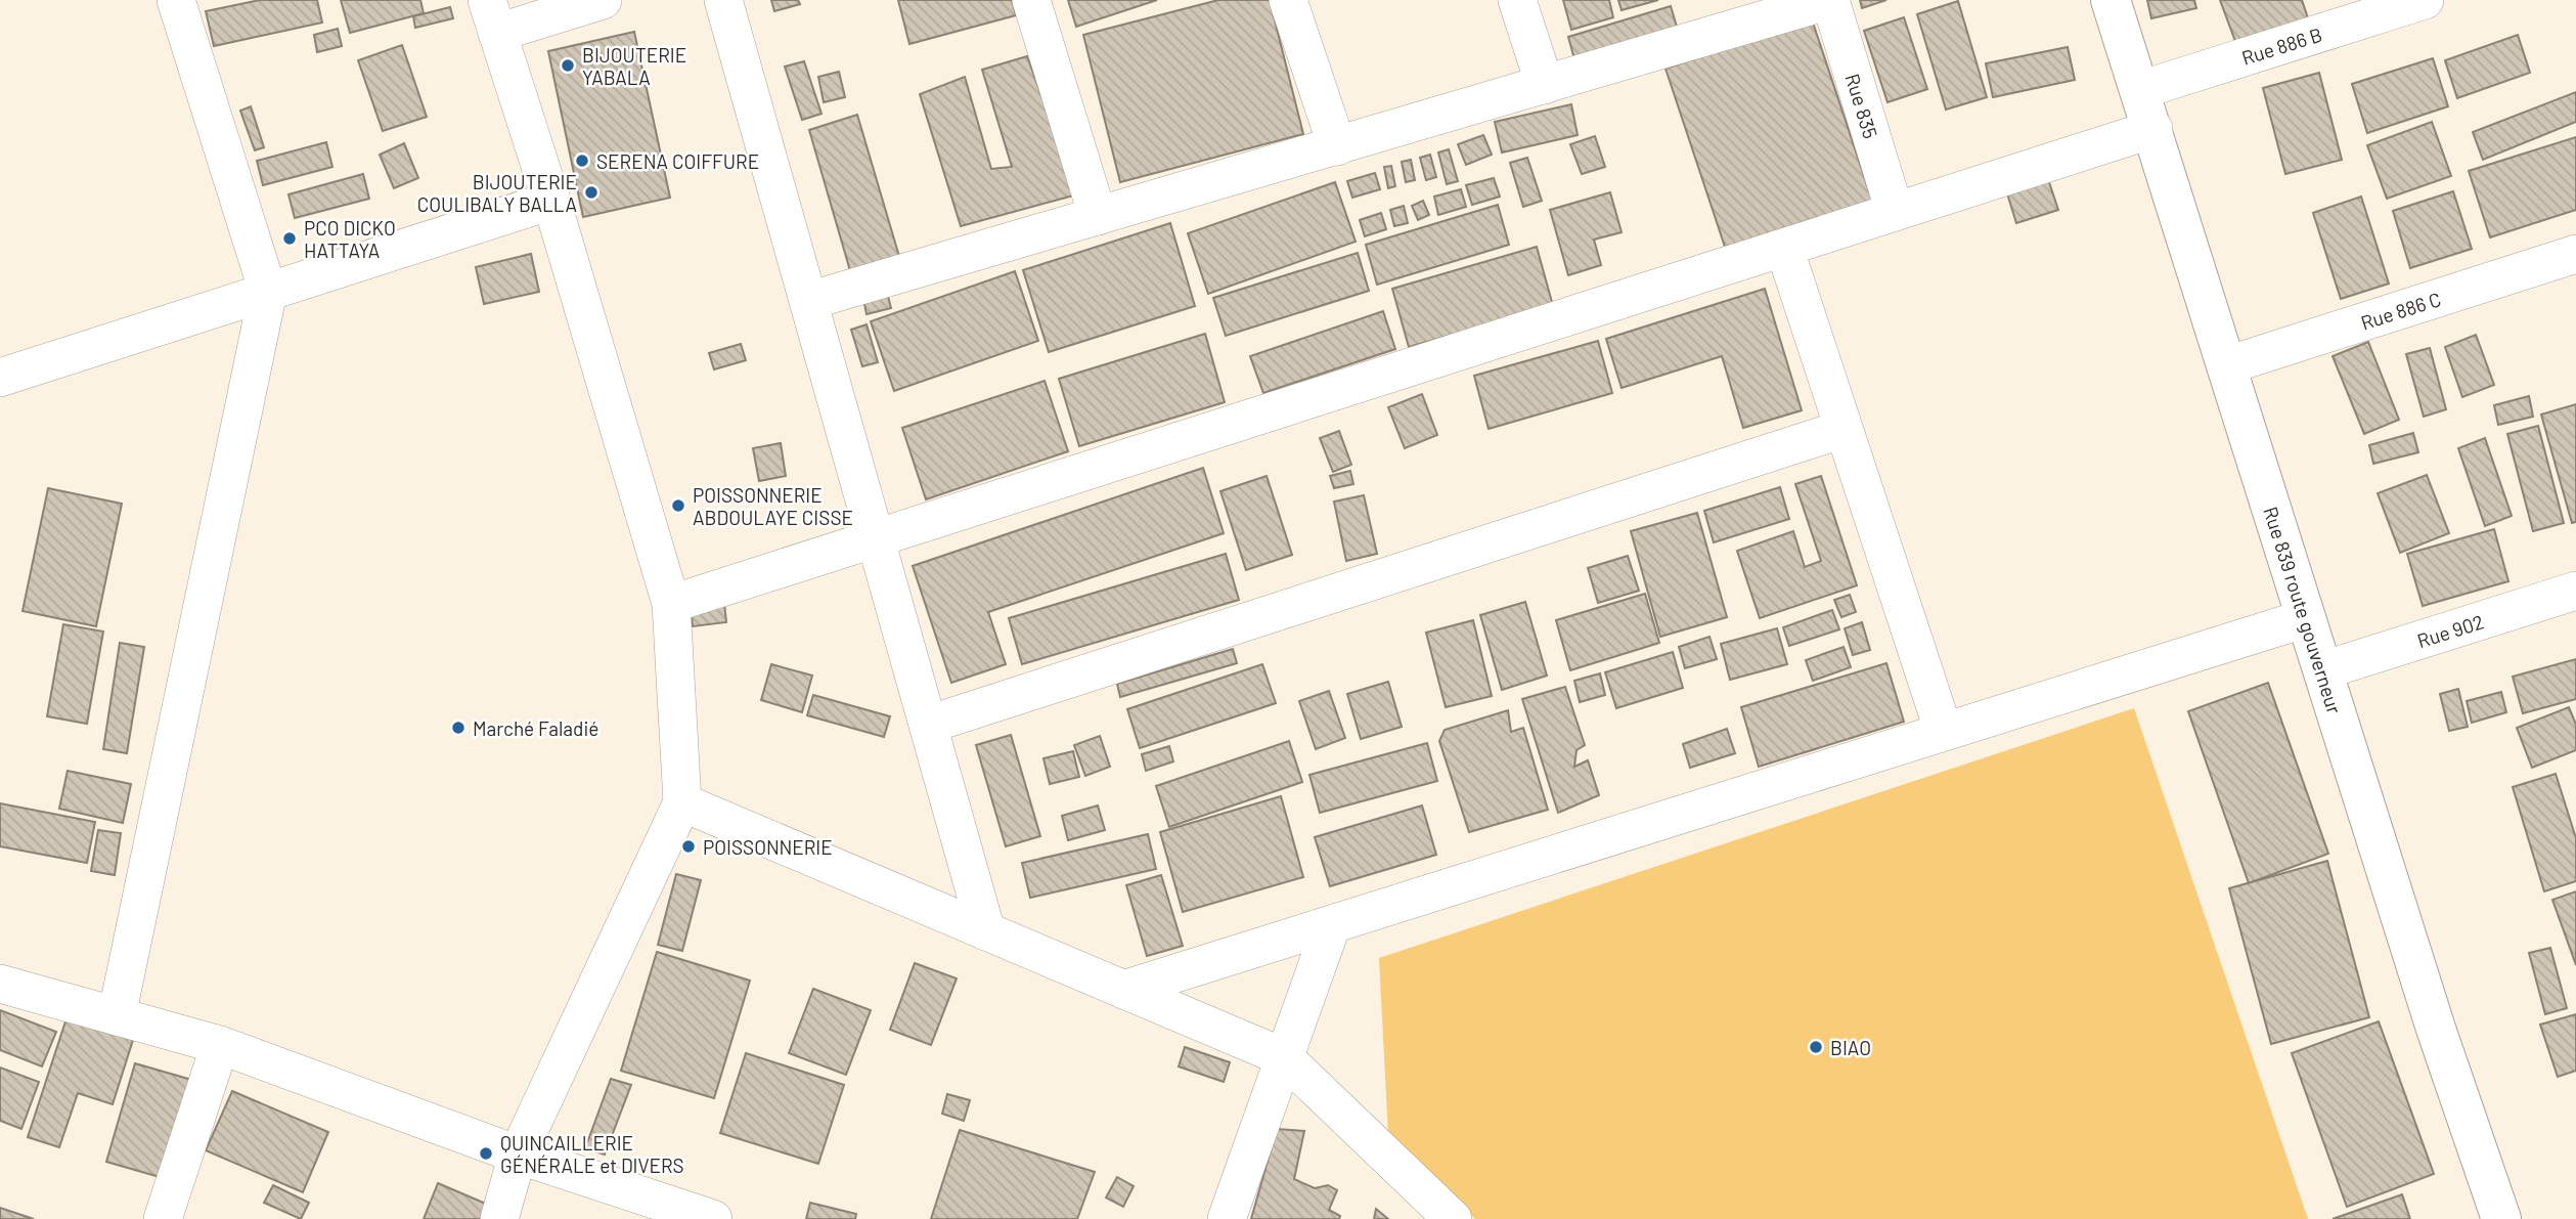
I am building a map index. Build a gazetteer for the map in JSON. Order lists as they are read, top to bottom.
{
  "streets": {
    "street": [
      "Rue 886 B",
      "Rue 835",
      "Rue 886 C",
      "Rue 839 route gouverneur",
      "Rue 902"
    ]
  },
  "crossings": [
    ["Rue 886 B", "Rue 839 route gouverneur"],
    ["Rue 886 C", "Rue 839 route gouverneur"],
    ["Rue 839 route gouverneur", "Rue 902"]
  ],
  "places": [
    "BIJOUTERIE YABALA",
    "SERENA COIFFURE",
    "BIJOUTERIE COULIBALY BALLA",
    "PCO DICKO HATTAYA",
    "POISSONNERIE ABDOULAYE CISSE",
    "Marché Faladié",
    "POISSONNERIE",
    "BIAO",
    "QUINCAILLERIE GÉNÉRALE et DIVERS"
  ]
}
